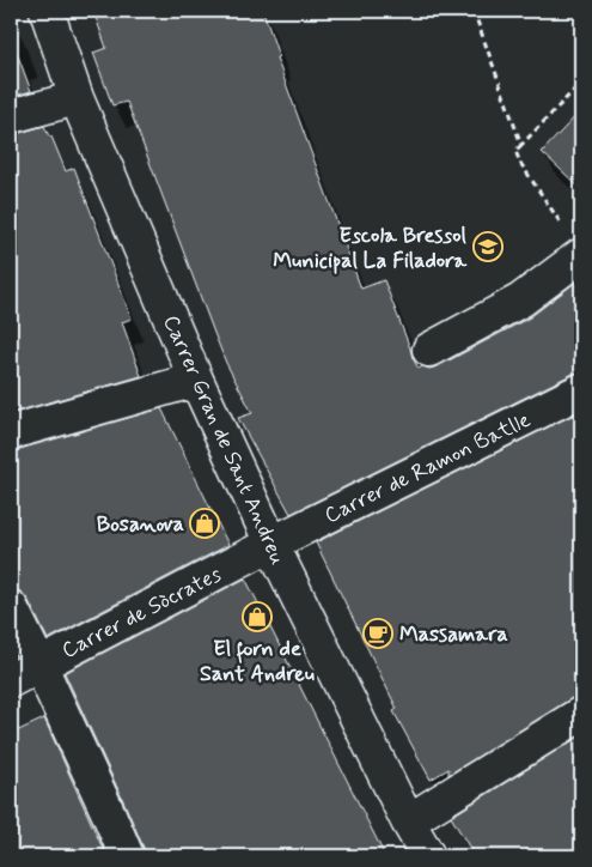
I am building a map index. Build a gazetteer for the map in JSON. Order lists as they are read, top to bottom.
{
  "streets": {
    "street": ["Carrer Gran de Sant Andreu", "Carrer de Ramon Batlle", "Carrer de Sòcrates"]
  },
  "crossings": [
    ["Carrer Gran de Sant Andreu", "Carrer de Ramon Batlle"],
    ["Carrer Gran de Sant Andreu", "Carrer de Sòcrates"],
    ["Carrer de Ramon Batlle", "Carrer de Sòcrates"]
  ],
  "places": {
    "school or university": ["Escola Bressol Municipal La Filadora"],
    "shop": ["Bosanova", "El forn de Sant Andreu"],
    "cafe": ["Massamara"]
  }
}
